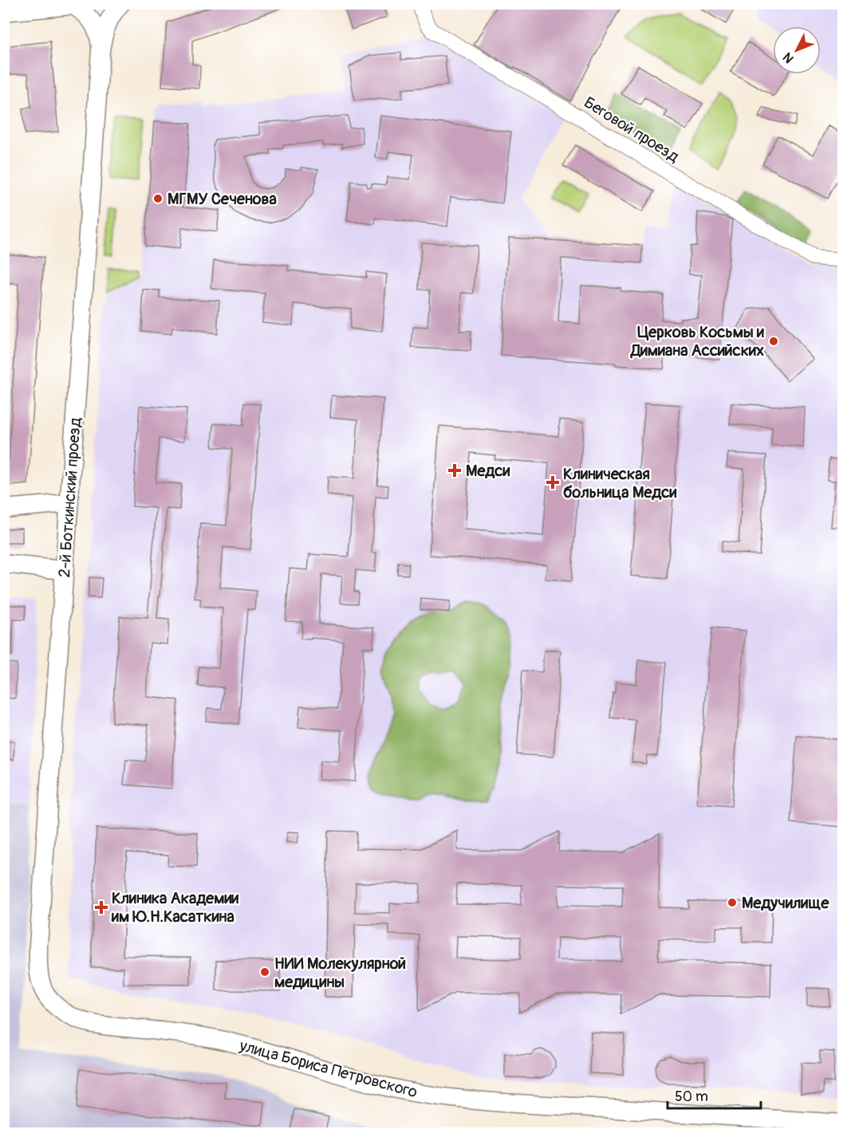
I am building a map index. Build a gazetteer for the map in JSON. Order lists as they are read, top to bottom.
{
  "streets": {
    "street": ["Беговой проезд", "2-й Боткинский проезд", "улица Бориса Петровского"]
  },
  "crossings": [
    ["2-й Боткинский проезд", "улица Бориса Петровского"]
  ],
  "places": {
    "other": [
      "МГМУ Сеченова",
      "Церковь Косьмы и Димиана Ассийских",
      "Медучилище",
      "НИИ Молекулярной медицины"
    ],
    "health": ["Медси", "Клиническая больница Медси", "Клиника Академии им Ю.Н.Касаткина"]
  },
  "scale_bar": "50 m",
  "north": "bottom left"
}
